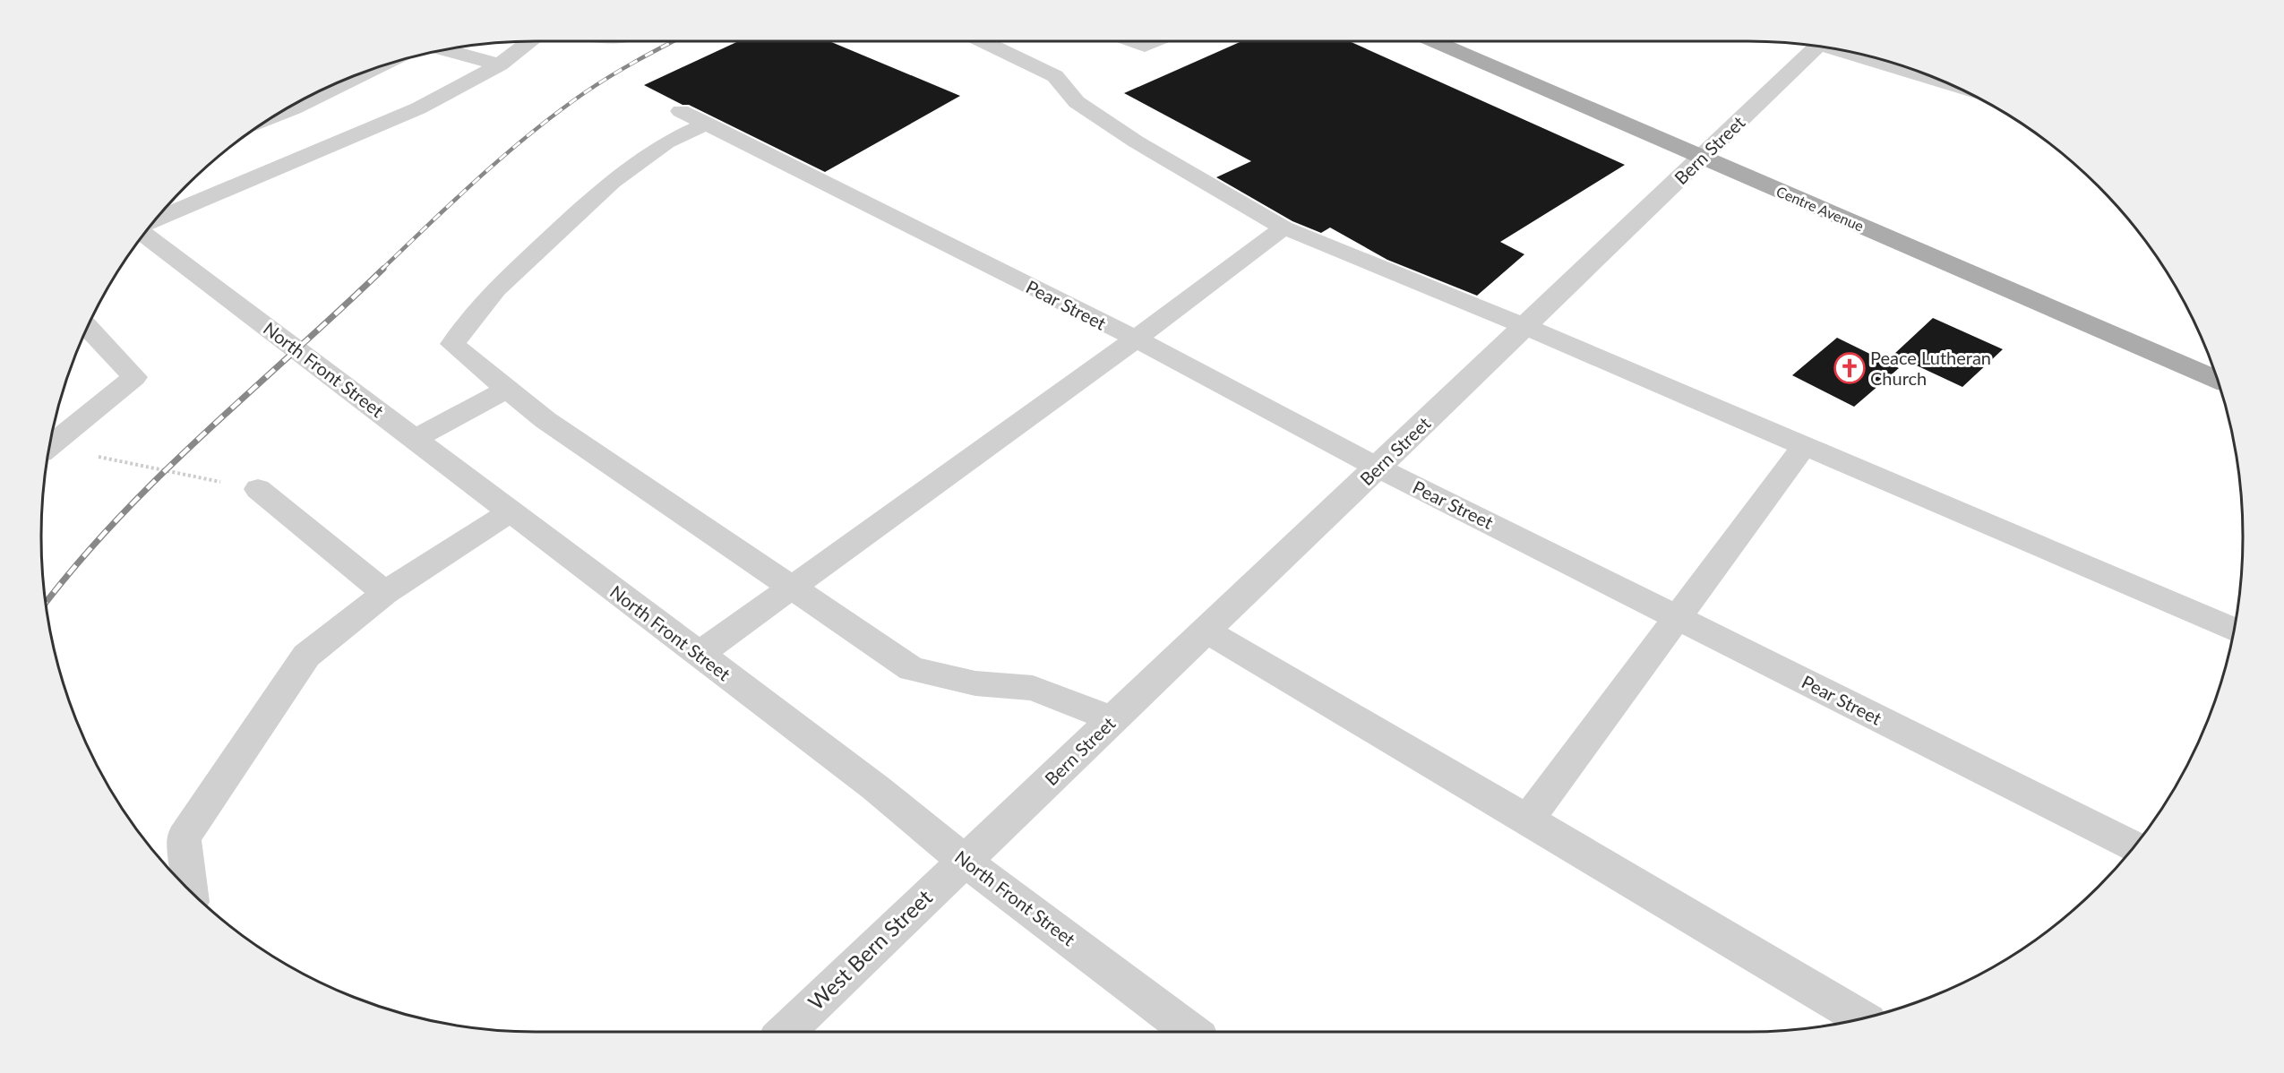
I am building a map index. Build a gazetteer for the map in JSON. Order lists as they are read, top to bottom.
{
  "streets": {
    "main road": ["Centre Avenue"],
    "street": [
      "Bern Street",
      "Pear Street",
      "North Front Street",
      "West Bern Street"
    ]
  },
  "crossings": [
    ["Bern Street", "Centre Avenue"],
    ["Bern Street", "Pear Street"],
    ["Bern Street", "North Front Street"],
    ["Bern Street", "West Bern Street"],
    ["North Front Street", "West Bern Street"]
  ],
  "places": {
    "church": ["Peace Lutheran Church"]
  }
}
